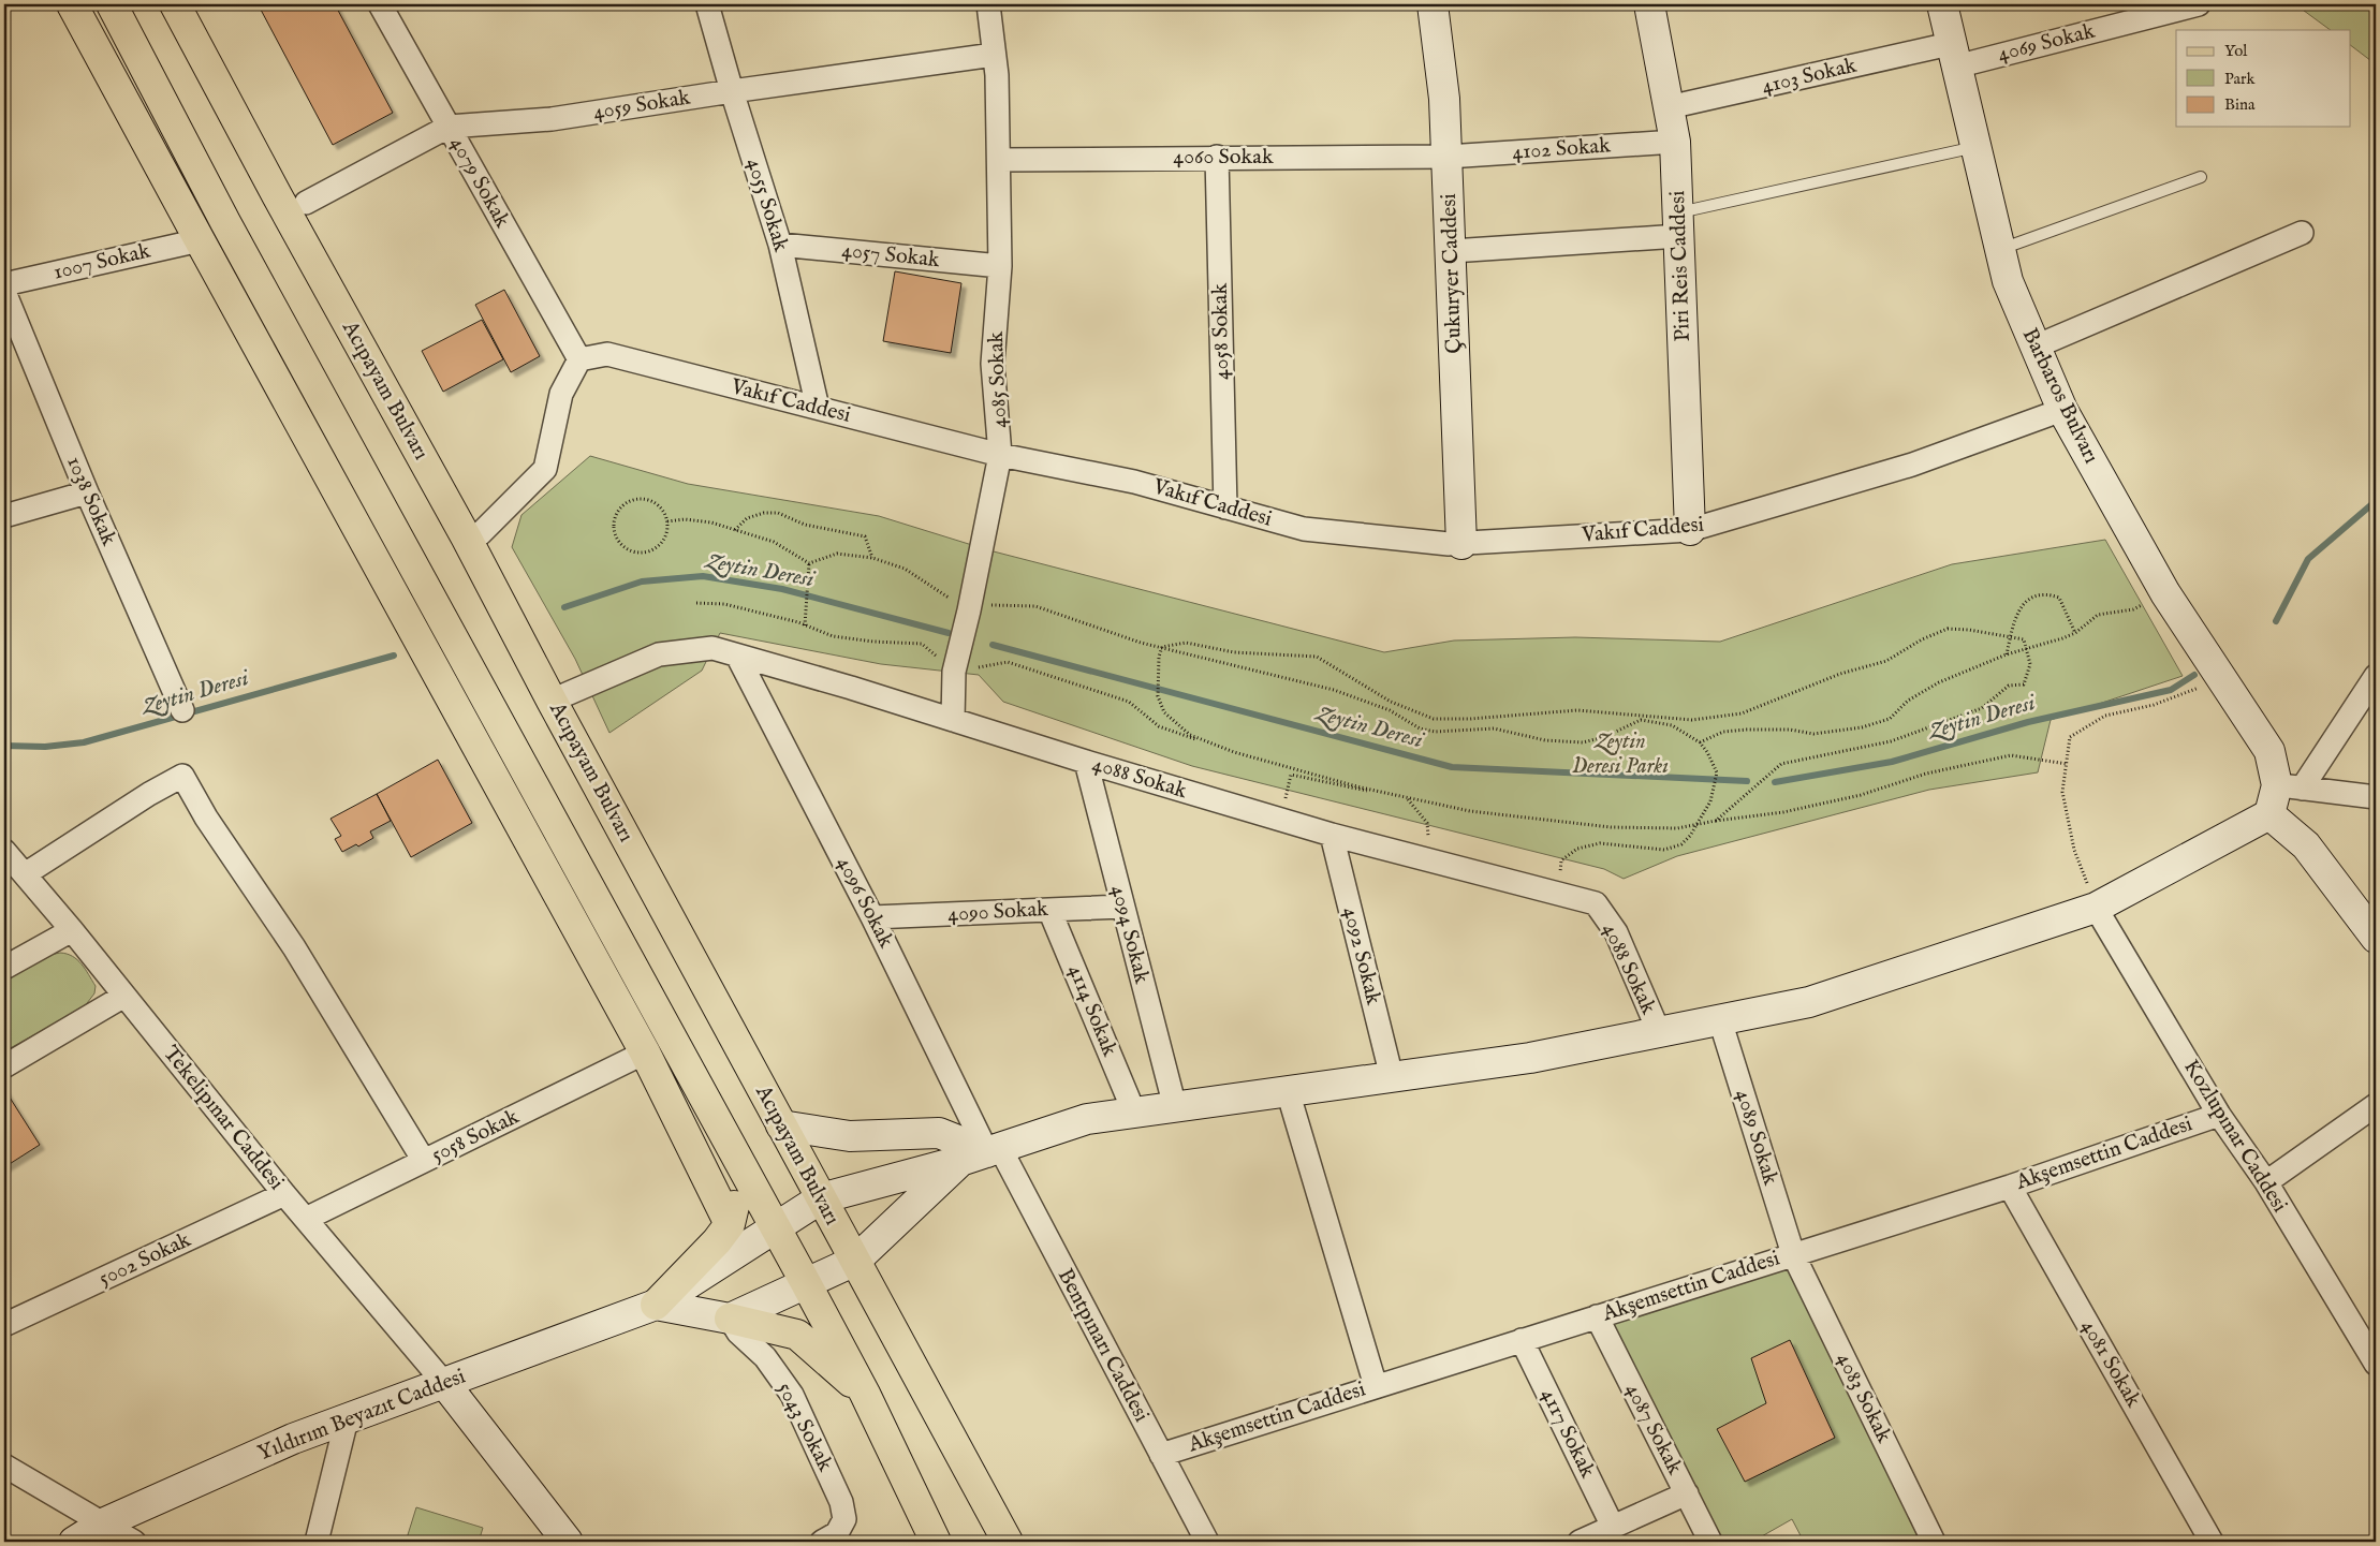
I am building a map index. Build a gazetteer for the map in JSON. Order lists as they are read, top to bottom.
{
  "streets": {
    "main road": ["Acıpayam Bulvarı"],
    "street": [
      "4069 Sokak",
      "4103 Sokak",
      "4059 Sokak",
      "4102 Sokak",
      "4060 Sokak",
      "4079 Sokak",
      "4055 Sokak",
      "4057 Sokak",
      "1007 Sokak",
      "Piri Reis Caddesi",
      "Çukuryer Caddesi",
      "4058 Sokak",
      "4085 Sokak",
      "Barbaros Bulvarı",
      "Vakıf Caddesi",
      "1038 Sokak",
      "4088 Sokak",
      "4096 Sokak",
      "4090 Sokak",
      "4094 Sokak",
      "4092 Sokak",
      "4114 Sokak",
      "Tekelipınar Caddesi",
      "5058 Sokak",
      "Kozlupınar Caddesi",
      "4089 Sokak",
      "Akşemsettin Caddesi",
      "5002 Sokak",
      "Bentpınarı Caddesi",
      "4081 Sokak",
      "4083 Sokak",
      "Yıldırım Beyazıt Caddesi",
      "5043 Sokak",
      "4087 Sokak",
      "4117 Sokak"
    ]
  },
  "crossings": [
    ["4069 Sokak", "4103 Sokak"],
    ["4069 Sokak", "Barbaros Bulvarı"],
    ["4103 Sokak", "Piri Reis Caddesi"],
    ["4103 Sokak", "Barbaros Bulvarı"],
    ["4059 Sokak", "4079 Sokak"],
    ["4059 Sokak", "4055 Sokak"],
    ["4059 Sokak", "4085 Sokak"],
    ["4102 Sokak", "4060 Sokak"],
    ["4102 Sokak", "Piri Reis Caddesi"],
    ["4102 Sokak", "Çukuryer Caddesi"],
    ["4060 Sokak", "Çukuryer Caddesi"],
    ["4060 Sokak", "4058 Sokak"],
    ["4060 Sokak", "4085 Sokak"],
    ["4079 Sokak", "Vakıf Caddesi"],
    ["4055 Sokak", "4057 Sokak"],
    ["4055 Sokak", "Vakıf Caddesi"],
    ["4057 Sokak", "4085 Sokak"],
    ["Piri Reis Caddesi", "Vakıf Caddesi"],
    ["Çukuryer Caddesi", "Vakıf Caddesi"],
    ["4058 Sokak", "Vakıf Caddesi"],
    ["4085 Sokak", "Vakıf Caddesi"],
    ["4085 Sokak", "4088 Sokak"],
    ["Acıpayam Bulvarı", "4088 Sokak"],
    ["Acıpayam Bulvarı", "Yıldırım Beyazıt Caddesi"],
    ["Barbaros Bulvarı", "Vakıf Caddesi"],
    ["4088 Sokak", "4096 Sokak"],
    ["4088 Sokak", "4094 Sokak"],
    ["4088 Sokak", "4092 Sokak"],
    ["4088 Sokak", "Yıldırım Beyazıt Caddesi"],
    ["4096 Sokak", "4090 Sokak"],
    ["4096 Sokak", "Bentpınarı Caddesi"],
    ["4096 Sokak", "Yıldırım Beyazıt Caddesi"],
    ["4090 Sokak", "4094 Sokak"],
    ["4090 Sokak", "4114 Sokak"],
    ["4094 Sokak", "Yıldırım Beyazıt Caddesi"],
    ["4092 Sokak", "Yıldırım Beyazıt Caddesi"],
    ["4114 Sokak", "Yıldırım Beyazıt Caddesi"],
    ["Tekelipınar Caddesi", "5058 Sokak"],
    ["Tekelipınar Caddesi", "5002 Sokak"],
    ["Tekelipınar Caddesi", "Yıldırım Beyazıt Caddesi"],
    ["Kozlupınar Caddesi", "Akşemsettin Caddesi"],
    ["Kozlupınar Caddesi", "Yıldırım Beyazıt Caddesi"],
    ["4089 Sokak", "Akşemsettin Caddesi"],
    ["4089 Sokak", "4083 Sokak"],
    ["4089 Sokak", "Yıldırım Beyazıt Caddesi"],
    ["Akşemsettin Caddesi", "Bentpınarı Caddesi"],
    ["Akşemsettin Caddesi", "4081 Sokak"],
    ["Akşemsettin Caddesi", "4083 Sokak"],
    ["Akşemsettin Caddesi", "4087 Sokak"],
    ["Akşemsettin Caddesi", "4117 Sokak"],
    ["Bentpınarı Caddesi", "Yıldırım Beyazıt Caddesi"]
  ],
  "water": ["Zeytin Deresi"],
  "parks": ["Zeytin Deresi Parkı"],
  "legend": ["Yol", "Park", "Bina"]
}
